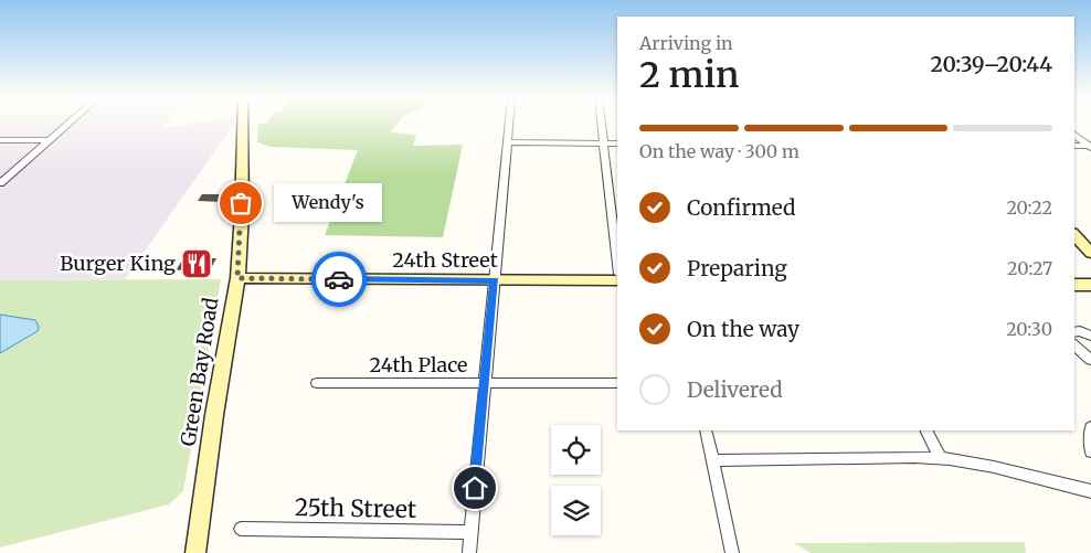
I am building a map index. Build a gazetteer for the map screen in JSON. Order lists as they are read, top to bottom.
{
  "streets": {
    "main road": ["24th Street", "Green Bay Road"],
    "street": ["24th Place", "25th Street"]
  },
  "crossings": [
    ["24th Street", "Green Bay Road"]
  ],
  "places": {
    "other": ["Wendy's"],
    "restaurant": ["Burger King"]
  },
  "page": {
    "heading": ["2 min", "Arriving in", "20:39–20:44"],
    "bar": "On the way · 300 m",
    "list": [
      ["Confirmed", "20:22"],
      ["Preparing", "20:27"],
      ["On the way", "20:30"],
      "Delivered"
    ],
    "bubble": "Wendy's"
  }
}
